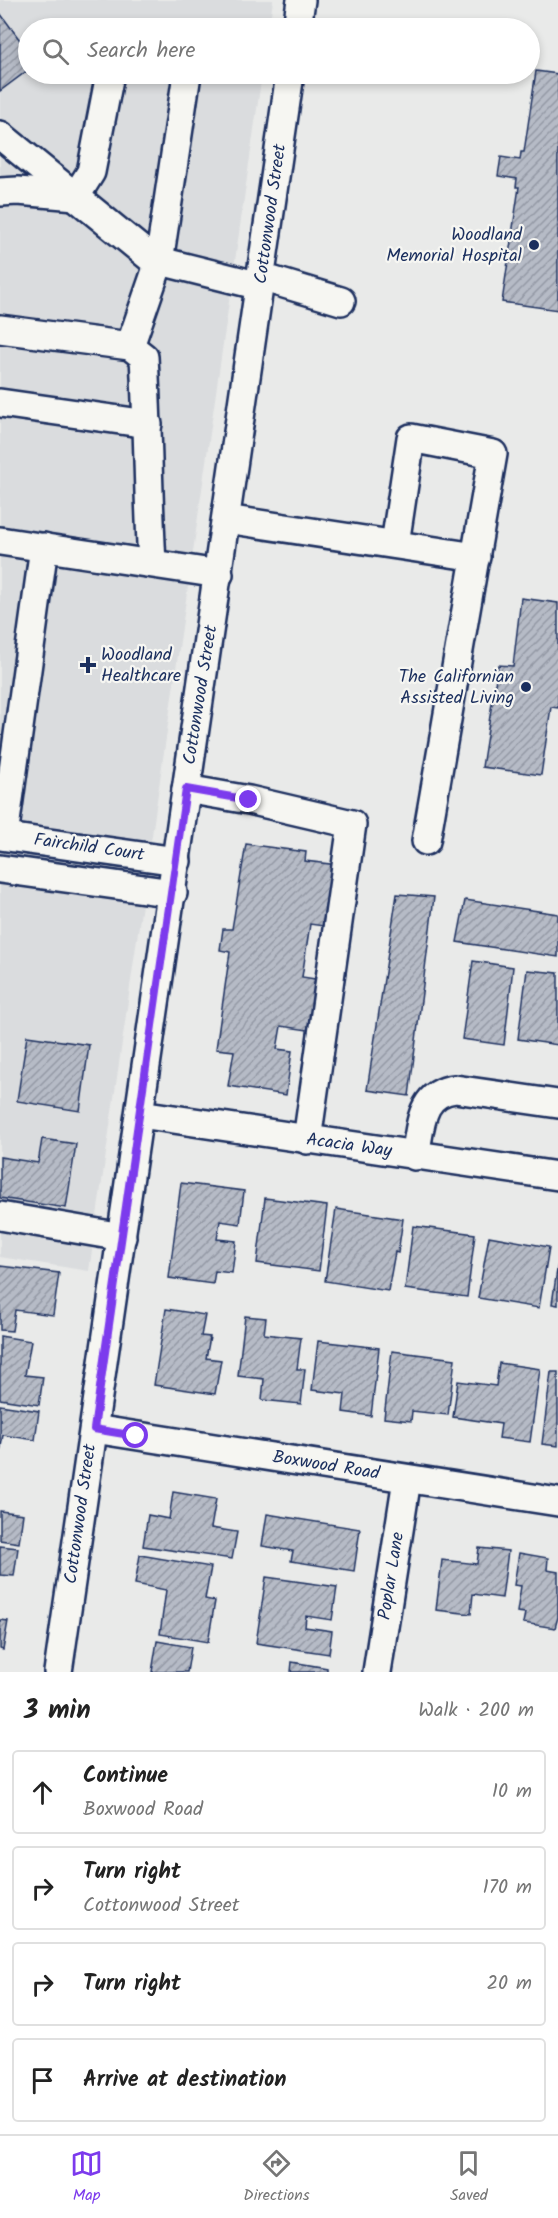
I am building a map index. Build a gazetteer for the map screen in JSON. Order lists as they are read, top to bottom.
{
  "streets": {
    "street": [
      "Cottonwood Street",
      "Fairchild Court",
      "Acacia Way",
      "Boxwood Road",
      "Poplar Lane"
    ]
  },
  "crossings": [
    ["Cottonwood Street", "Fairchild Court"],
    ["Cottonwood Street", "Acacia Way"],
    ["Cottonwood Street", "Boxwood Road"],
    ["Boxwood Road", "Poplar Lane"]
  ],
  "places": {
    "other": ["Woodland Memorial Hospital", "The Californian Assisted Living"],
    "health": ["Woodland Healthcare"]
  },
  "page": {
    "search": "Search here",
    "heading": ["3 min", "Walk · 200 m"],
    "list": [
      ["Continue", "Boxwood Road", "10 m"],
      ["Turn right", "Cottonwood Street", "170 m"],
      ["Turn right", "20 m"],
      "Arrive at destination"
    ],
    "nav": ["Map", "Directions", "Saved"]
  }
}
